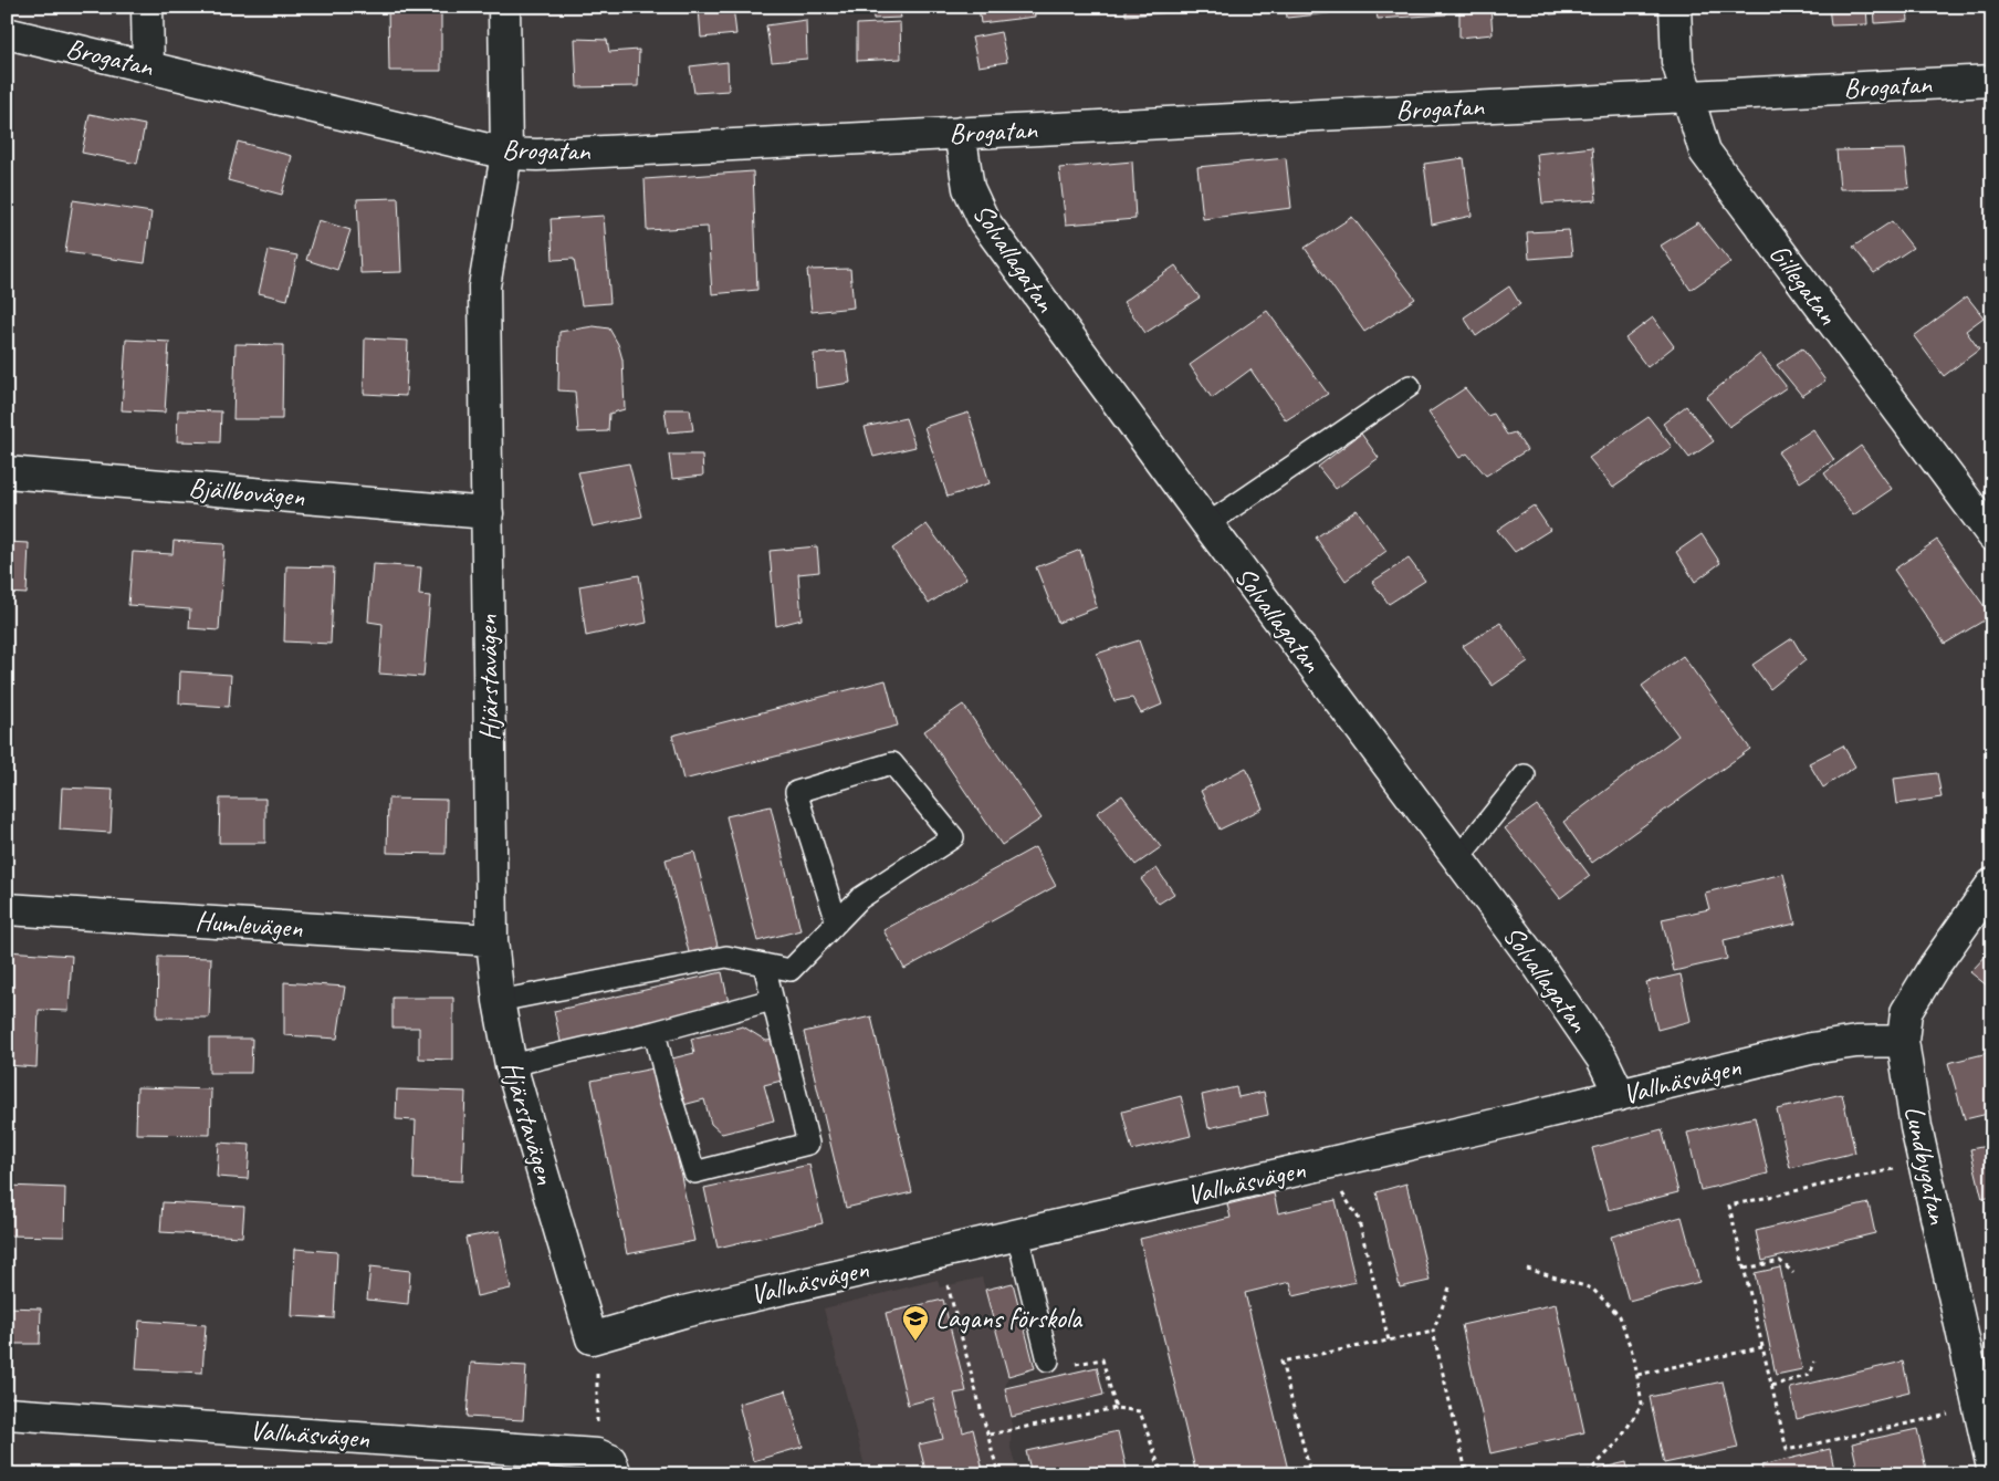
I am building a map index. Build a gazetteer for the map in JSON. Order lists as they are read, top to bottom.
{
  "streets": {
    "street": [
      "Brogatan",
      "Solvallagatan",
      "Gillegatan",
      "Bjällbovägen",
      "Hjärstavägen",
      "Humlevägen",
      "Vallnäsvägen",
      "Lundbygatan"
    ]
  },
  "crossings": [
    ["Brogatan", "Solvallagatan"],
    ["Brogatan", "Gillegatan"],
    ["Brogatan", "Hjärstavägen"],
    ["Solvallagatan", "Vallnäsvägen"],
    ["Bjällbovägen", "Hjärstavägen"],
    ["Hjärstavägen", "Humlevägen"],
    ["Hjärstavägen", "Vallnäsvägen"],
    ["Vallnäsvägen", "Lundbygatan"]
  ],
  "places": {
    "school or university": ["Lagans förskola"]
  }
}
